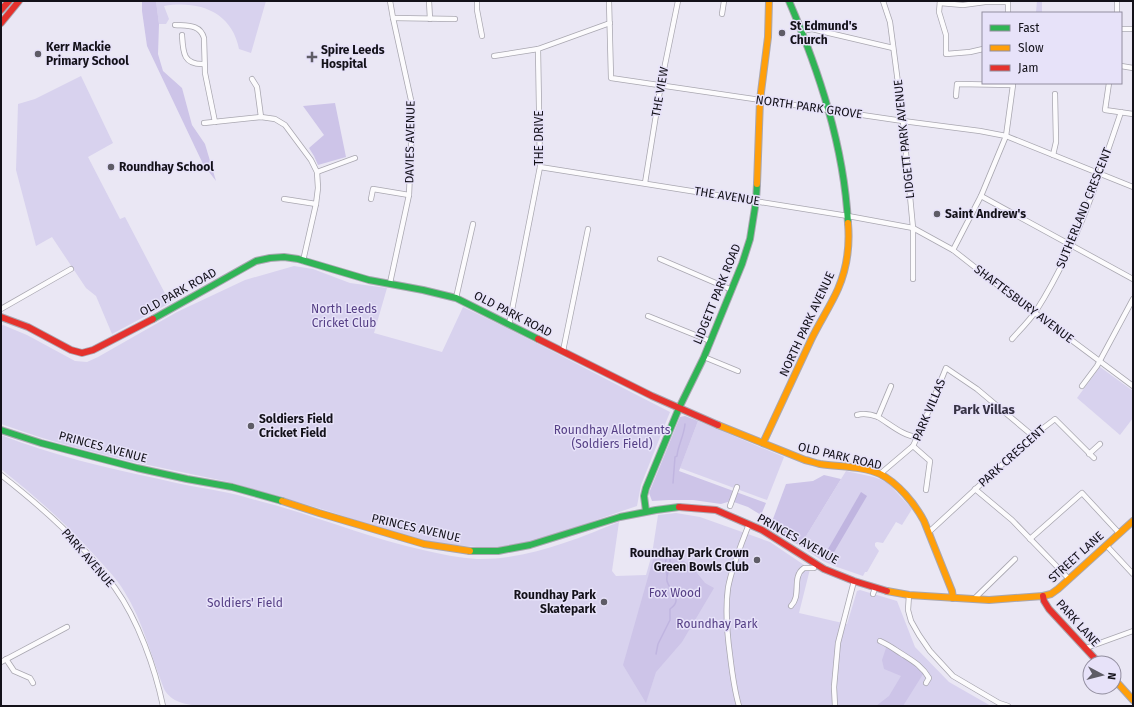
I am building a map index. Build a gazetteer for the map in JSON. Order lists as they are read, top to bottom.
{
  "streets": {
    "street": [
      "THE VIEW",
      "NORTH PARK GROVE",
      "THE DRIVE",
      "LIDGETT PARK AVENUE",
      "DAVIES AVENUE",
      "THE AVENUE",
      "SUTHERLAND CRESCENT",
      "OLD PARK ROAD",
      "LIDGETT PARK ROAD",
      "SHAFTESBURY AVENUE",
      "NORTH PARK AVENUE",
      "PARK VILLAS",
      "PRINCES AVENUE",
      "PARK CRESCENT",
      "STREET LANE",
      "PARK AVENUE",
      "PARK LANE"
    ]
  },
  "crossings": [
    ["THE VIEW", "NORTH PARK GROVE"],
    ["THE VIEW", "THE AVENUE"],
    ["NORTH PARK GROVE", "LIDGETT PARK AVENUE"],
    ["NORTH PARK GROVE", "SUTHERLAND CRESCENT"],
    ["NORTH PARK GROVE", "LIDGETT PARK ROAD"],
    ["NORTH PARK GROVE", "NORTH PARK AVENUE"],
    ["THE DRIVE", "THE AVENUE"],
    ["THE DRIVE", "OLD PARK ROAD"],
    ["LIDGETT PARK AVENUE", "THE AVENUE"],
    ["LIDGETT PARK AVENUE", "SHAFTESBURY AVENUE"],
    ["DAVIES AVENUE", "OLD PARK ROAD"],
    ["THE AVENUE", "LIDGETT PARK ROAD"],
    ["THE AVENUE", "SHAFTESBURY AVENUE"],
    ["THE AVENUE", "NORTH PARK AVENUE"],
    ["SUTHERLAND CRESCENT", "SHAFTESBURY AVENUE"],
    ["OLD PARK ROAD", "LIDGETT PARK ROAD"],
    ["OLD PARK ROAD", "NORTH PARK AVENUE"],
    ["OLD PARK ROAD", "PARK VILLAS"],
    ["OLD PARK ROAD", "PARK CRESCENT"],
    ["OLD PARK ROAD", "STREET LANE"],
    ["LIDGETT PARK ROAD", "PRINCES AVENUE"],
    ["PARK VILLAS", "PARK CRESCENT"],
    ["PRINCES AVENUE", "STREET LANE"],
    ["STREET LANE", "PARK LANE"]
  ],
  "districts": ["Park Villas"],
  "parks": [
    "North Leeds Cricket Club",
    "Roundhay Allotments (Soldiers Field)",
    "Fox Wood",
    "Soldiers' Field",
    "Roundhay Park"
  ],
  "places": {
    "other": [
      "St Edmund's Church",
      "Kerr Mackie Primary School",
      "Roundhay School",
      "Saint Andrew's",
      "Soldiers Field Cricket Field",
      "Roundhay Park Crown Green Bowls Club",
      "Roundhay Park Skatepark"
    ],
    "health": ["Spire Leeds Hospital"]
  },
  "legend": ["Fast", "Slow", "Jam"],
  "north": "right"
}
